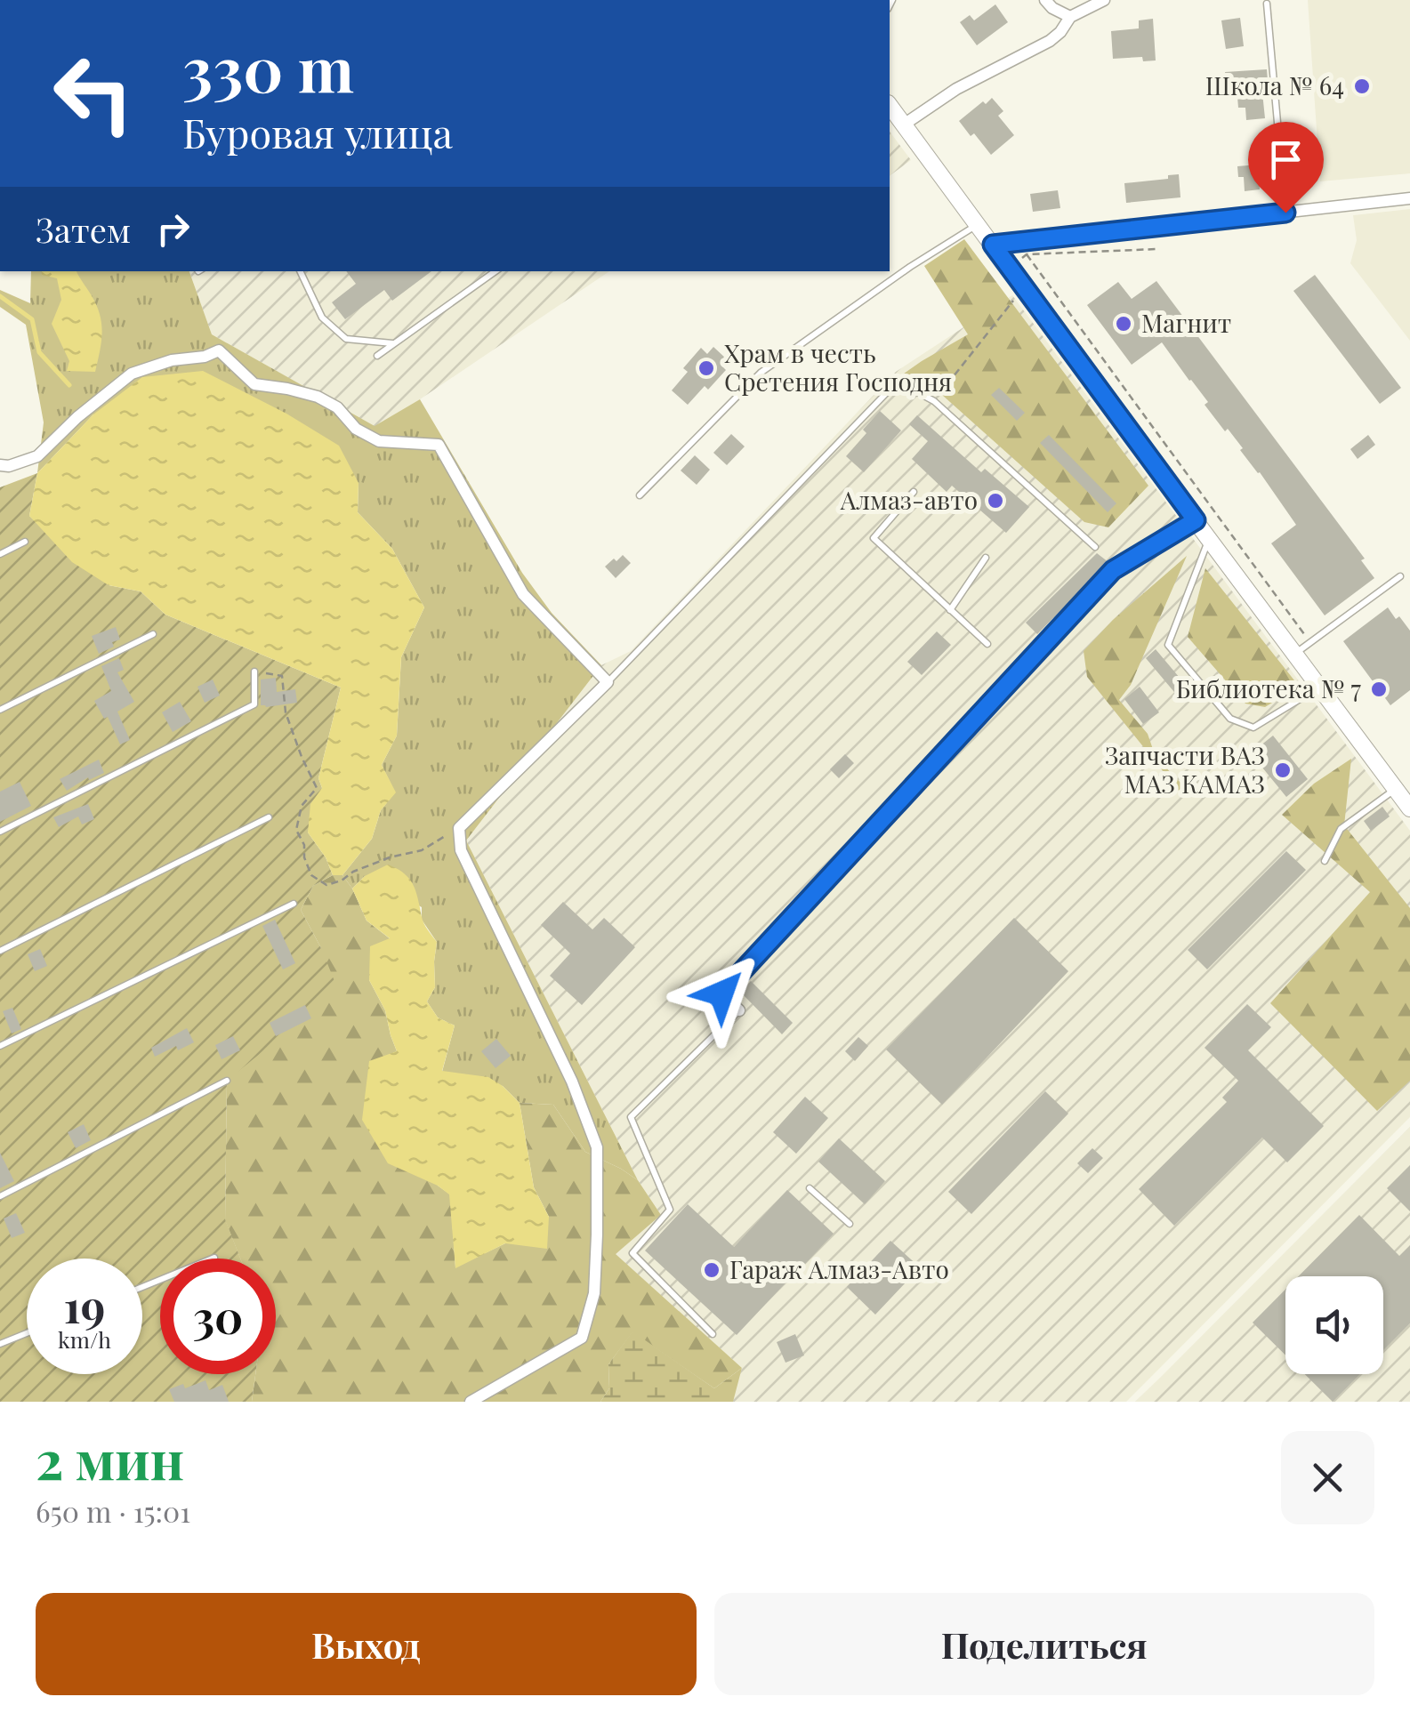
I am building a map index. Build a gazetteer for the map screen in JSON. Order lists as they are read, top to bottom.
{
  "places": [
    "Школа № 64",
    "Магнит",
    "Храм в честь Сретения Господня",
    "Алмаз-авто",
    "Библиотека № 7",
    "Запчасти ВАЗ МАЗ КАМАЗ",
    "Гараж Алмаз-Авто"
  ],
  "page": {
    "turn": ["330 m", "Буровая улица"],
    "then": "Затем",
    "speed": "19 km/h",
    "limit": "30",
    "heading": ["2 мин", "650 m · 15:01"],
    "buttons": ["Выход", "Поделиться"]
  }
}
